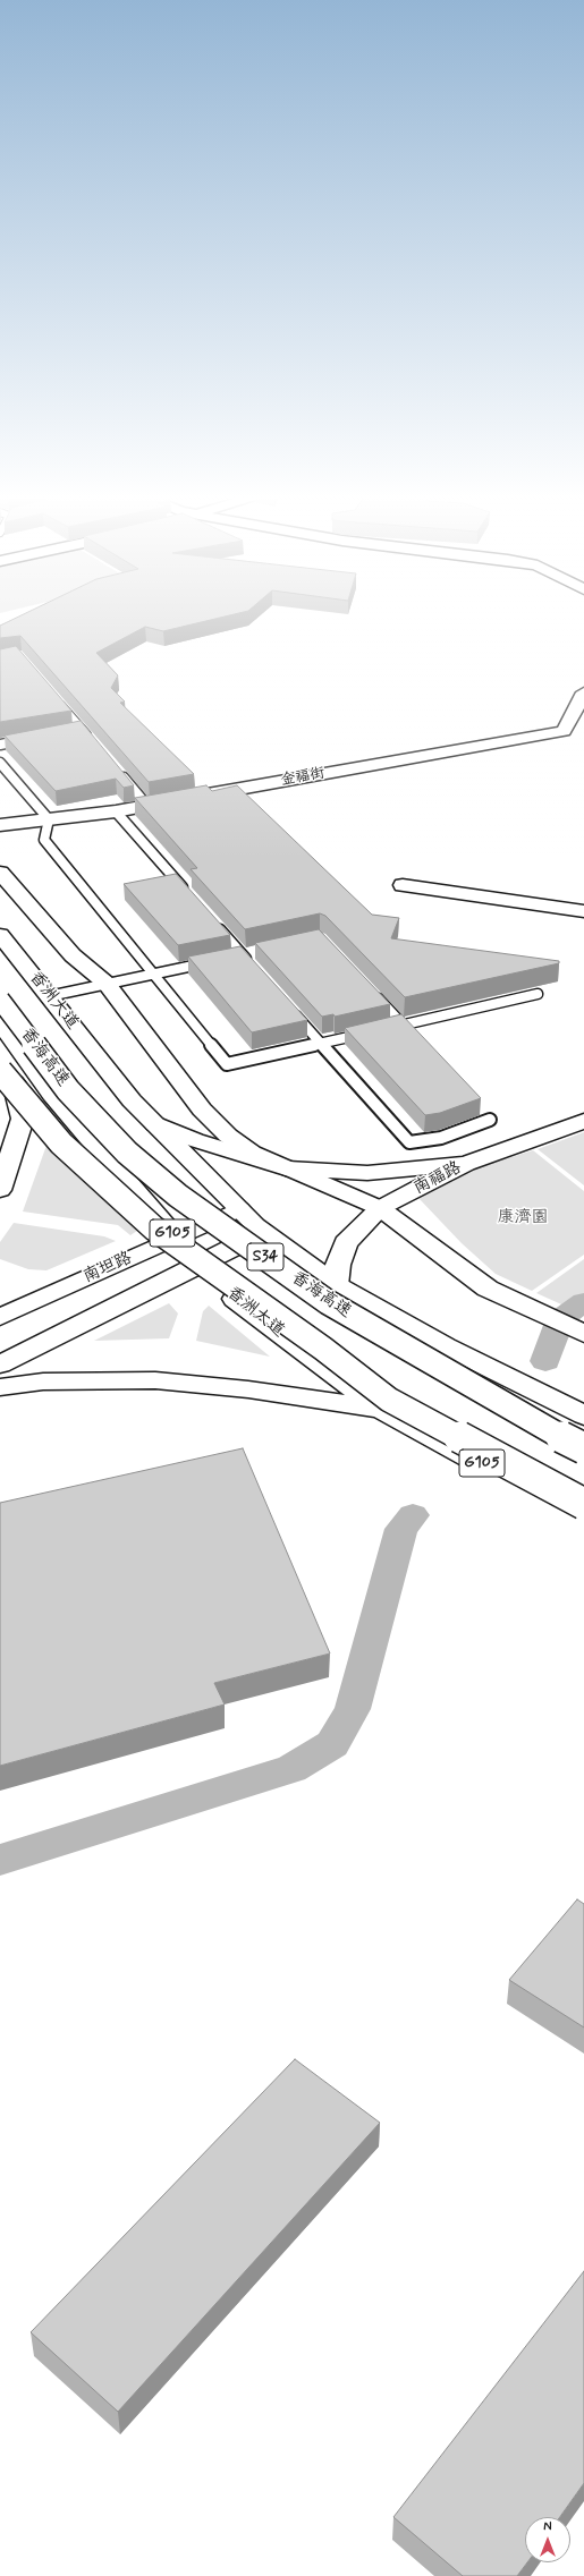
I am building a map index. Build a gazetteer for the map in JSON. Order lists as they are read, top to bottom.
{
  "streets": {
    "main road": [
      "金福街",
      "香洲大道",
      "香海高速",
      "南福路",
      "G105",
      "S34",
      "南坦路"
    ]
  },
  "crossings": [
    ["香洲大道", "南福路"],
    ["香洲大道", "南坦路"]
  ],
  "parks": ["康濟園"],
  "north": "top"
}
